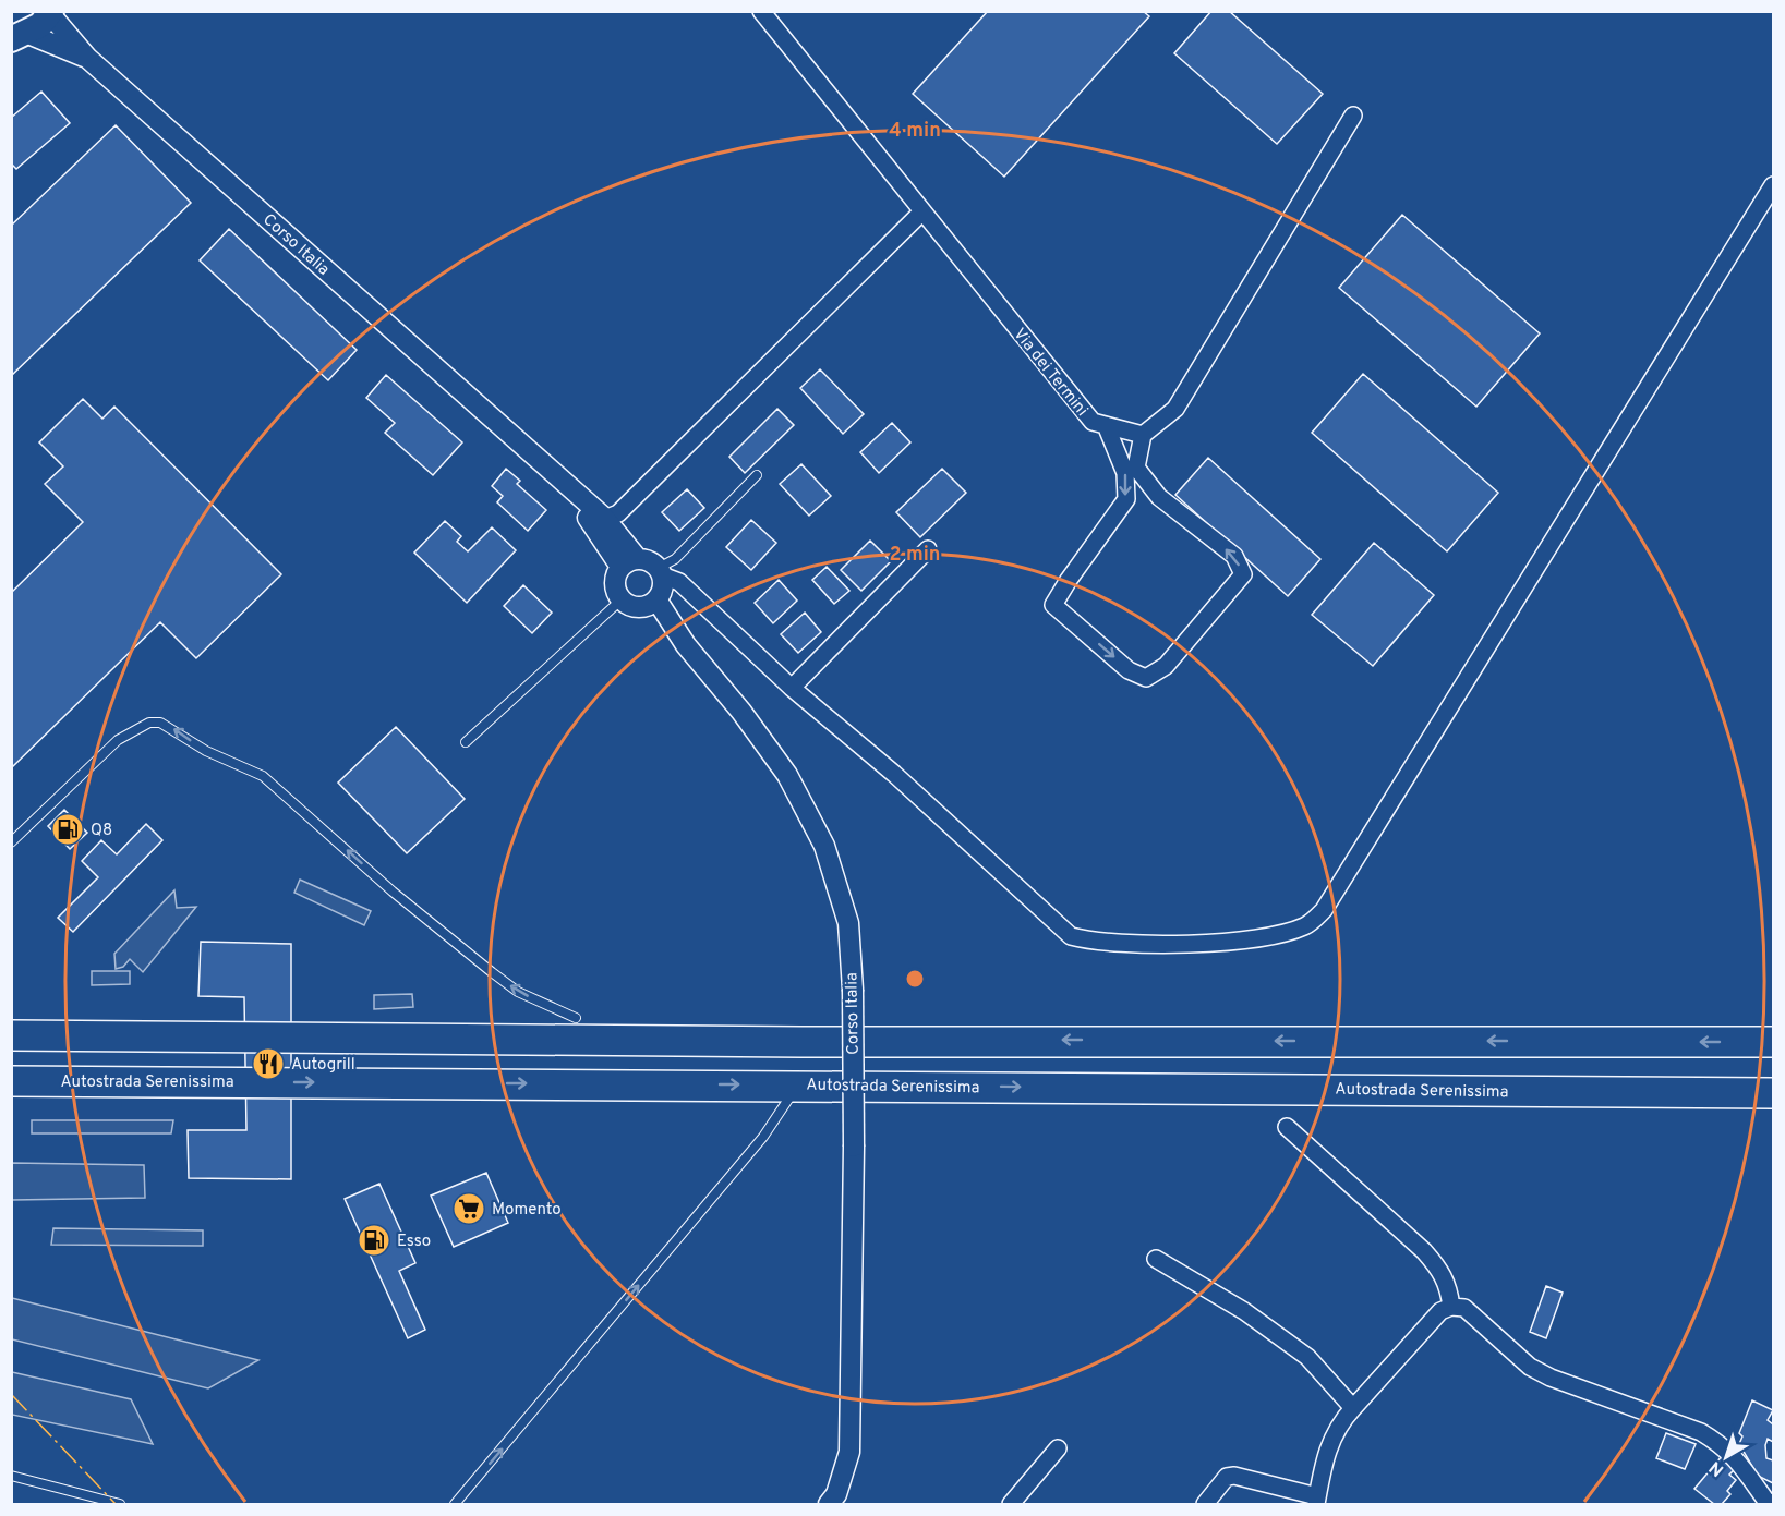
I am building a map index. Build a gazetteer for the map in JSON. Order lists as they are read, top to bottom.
{
  "streets": {
    "highway": ["Autostrada Serenissima"],
    "street": ["Corso Italia", "Via dei Termini"]
  },
  "places": {
    "fuel station": ["Q8", "Esso"],
    "restaurant": ["Autogrill"],
    "supermarket": ["Momento"]
  },
  "north": "bottom left",
  "rings": ["4 min", "2 min"]
}
